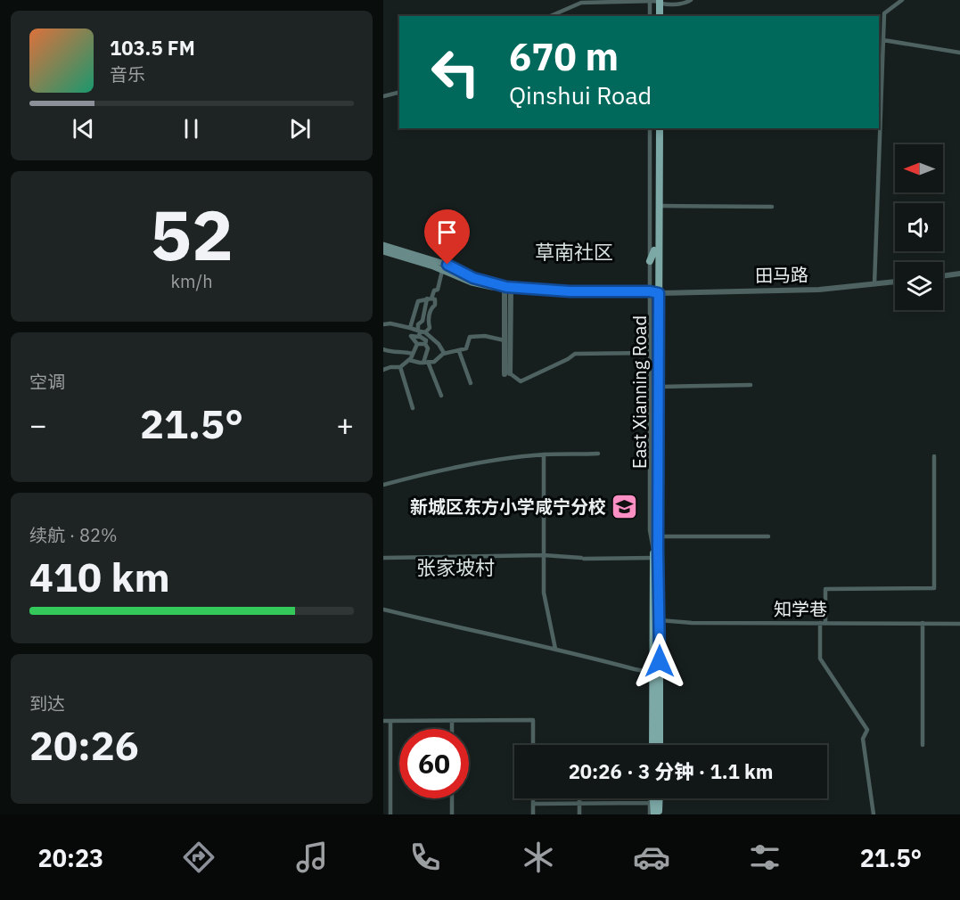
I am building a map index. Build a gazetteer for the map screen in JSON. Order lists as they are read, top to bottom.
{
  "streets": {
    "main road": ["East Xianning Road"],
    "street": ["田马路", "知学巷"]
  },
  "crossings": [
    ["田马路", "East Xianning Road"],
    ["East Xianning Road", "知学巷"]
  ],
  "districts": ["草南社区", "张家坡村"],
  "places": {
    "school or university": ["新城区东方小学咸宁分校"]
  },
  "north": "left",
  "page": {
    "turn": ["670 m", "Qinshui Road"],
    "song": ["103.5 FM", "音乐"],
    "tile": [
      ["52", "km/h"],
      "空调",
      ["续航 · 82%", "410 km"],
      ["到达", "20:26"]
    ],
    "heat": ["−", "21.5°", "+"],
    "limit": "60",
    "trip": "20:26 · 3 分钟 · 1.1 km",
    "tabs": ["20:23", "21.5°"]
  }
}
